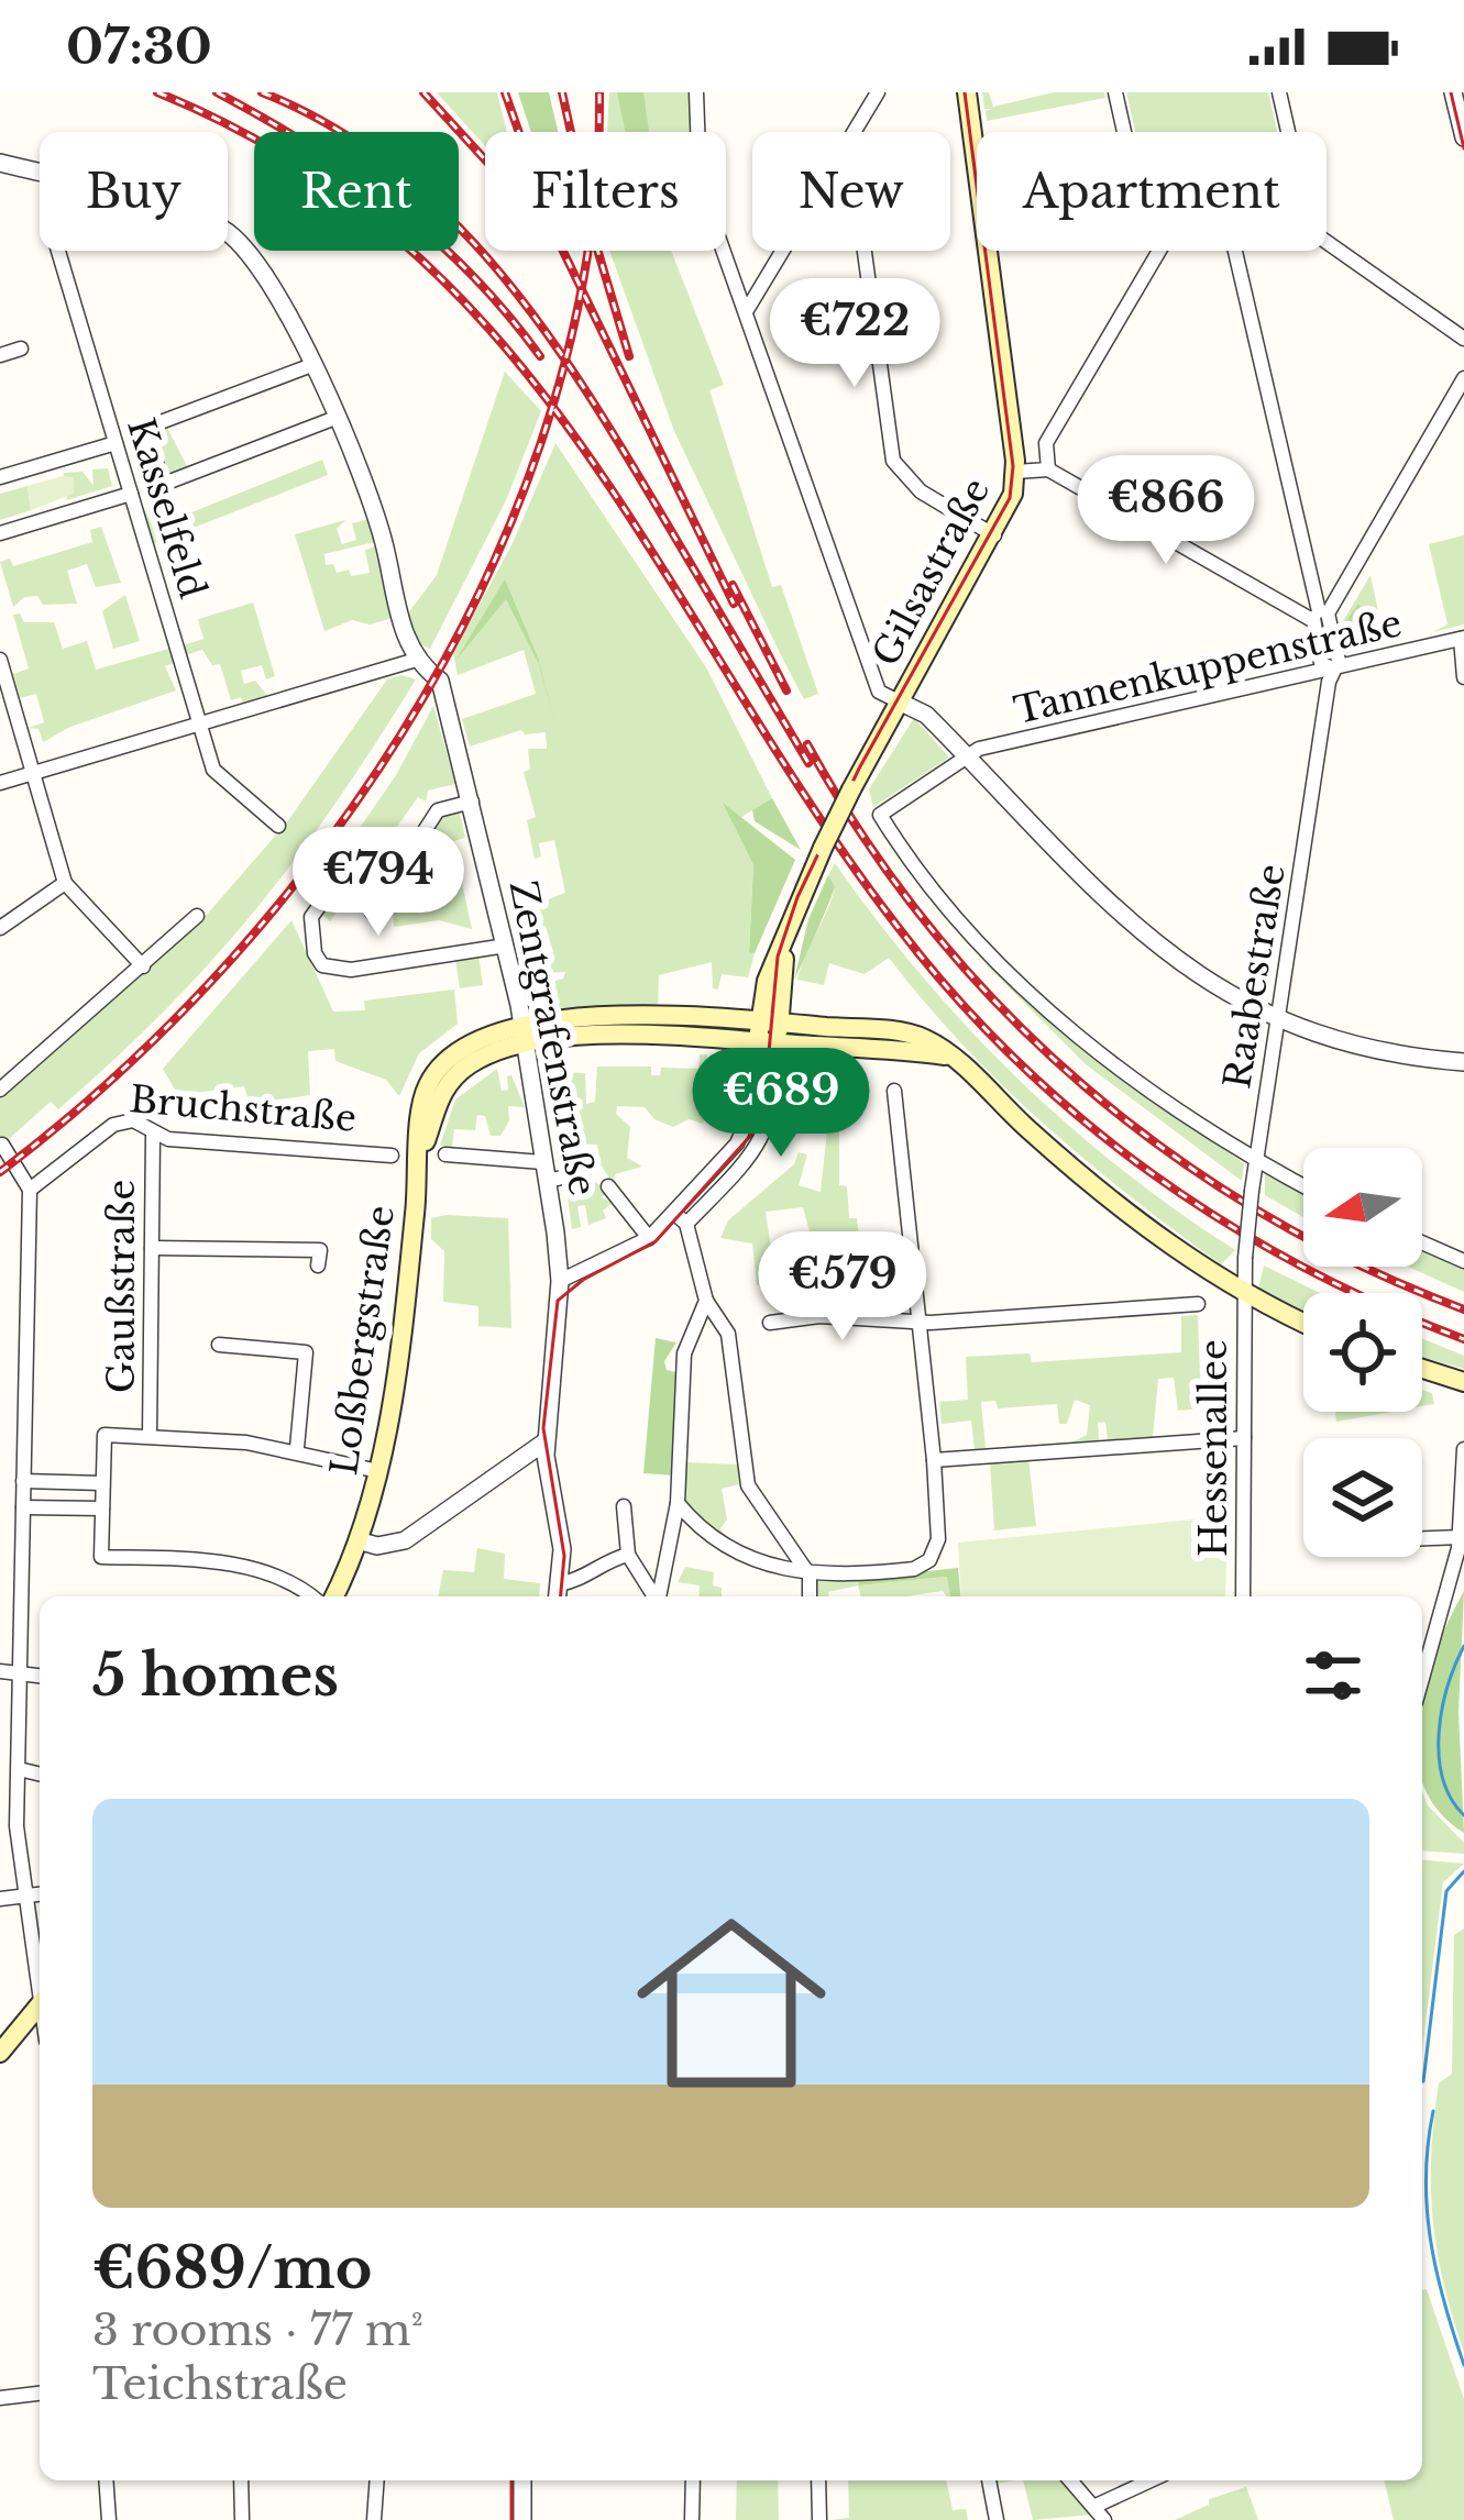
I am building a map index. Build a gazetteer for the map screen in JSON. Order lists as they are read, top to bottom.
{
  "streets": {
    "main road": ["Gilsastraße", "Loßbergstraße"],
    "street": [
      "Kasselfeld",
      "Tannenkuppenstraße",
      "Raabestraße",
      "Zentgrafenstraße",
      "Bruchstraße",
      "Gaußstraße",
      "Hessenallee"
    ]
  },
  "crossings": [
    ["Gilsastraße", "Loßbergstraße"],
    ["Tannenkuppenstraße", "Raabestraße"],
    ["Raabestraße", "Loßbergstraße"],
    ["Raabestraße", "Hessenallee"],
    ["Zentgrafenstraße", "Loßbergstraße"],
    ["Bruchstraße", "Gaußstraße"],
    ["Loßbergstraße", "Hessenallee"]
  ],
  "north": "left",
  "page": {
    "status": "07:30",
    "chip": [
      "Buy",
      "Rent",
      "Filters",
      "New",
      "Apartment"
    ],
    "price": [
      "€722",
      "€866",
      "€794",
      "€689",
      "€579"
    ],
    "heading": "5 homes",
    "list": [
      {
        "name": "€689/mo",
        "note": "3 rooms · 77 m² · Teichstraße"
      }
    ]
  }
}
